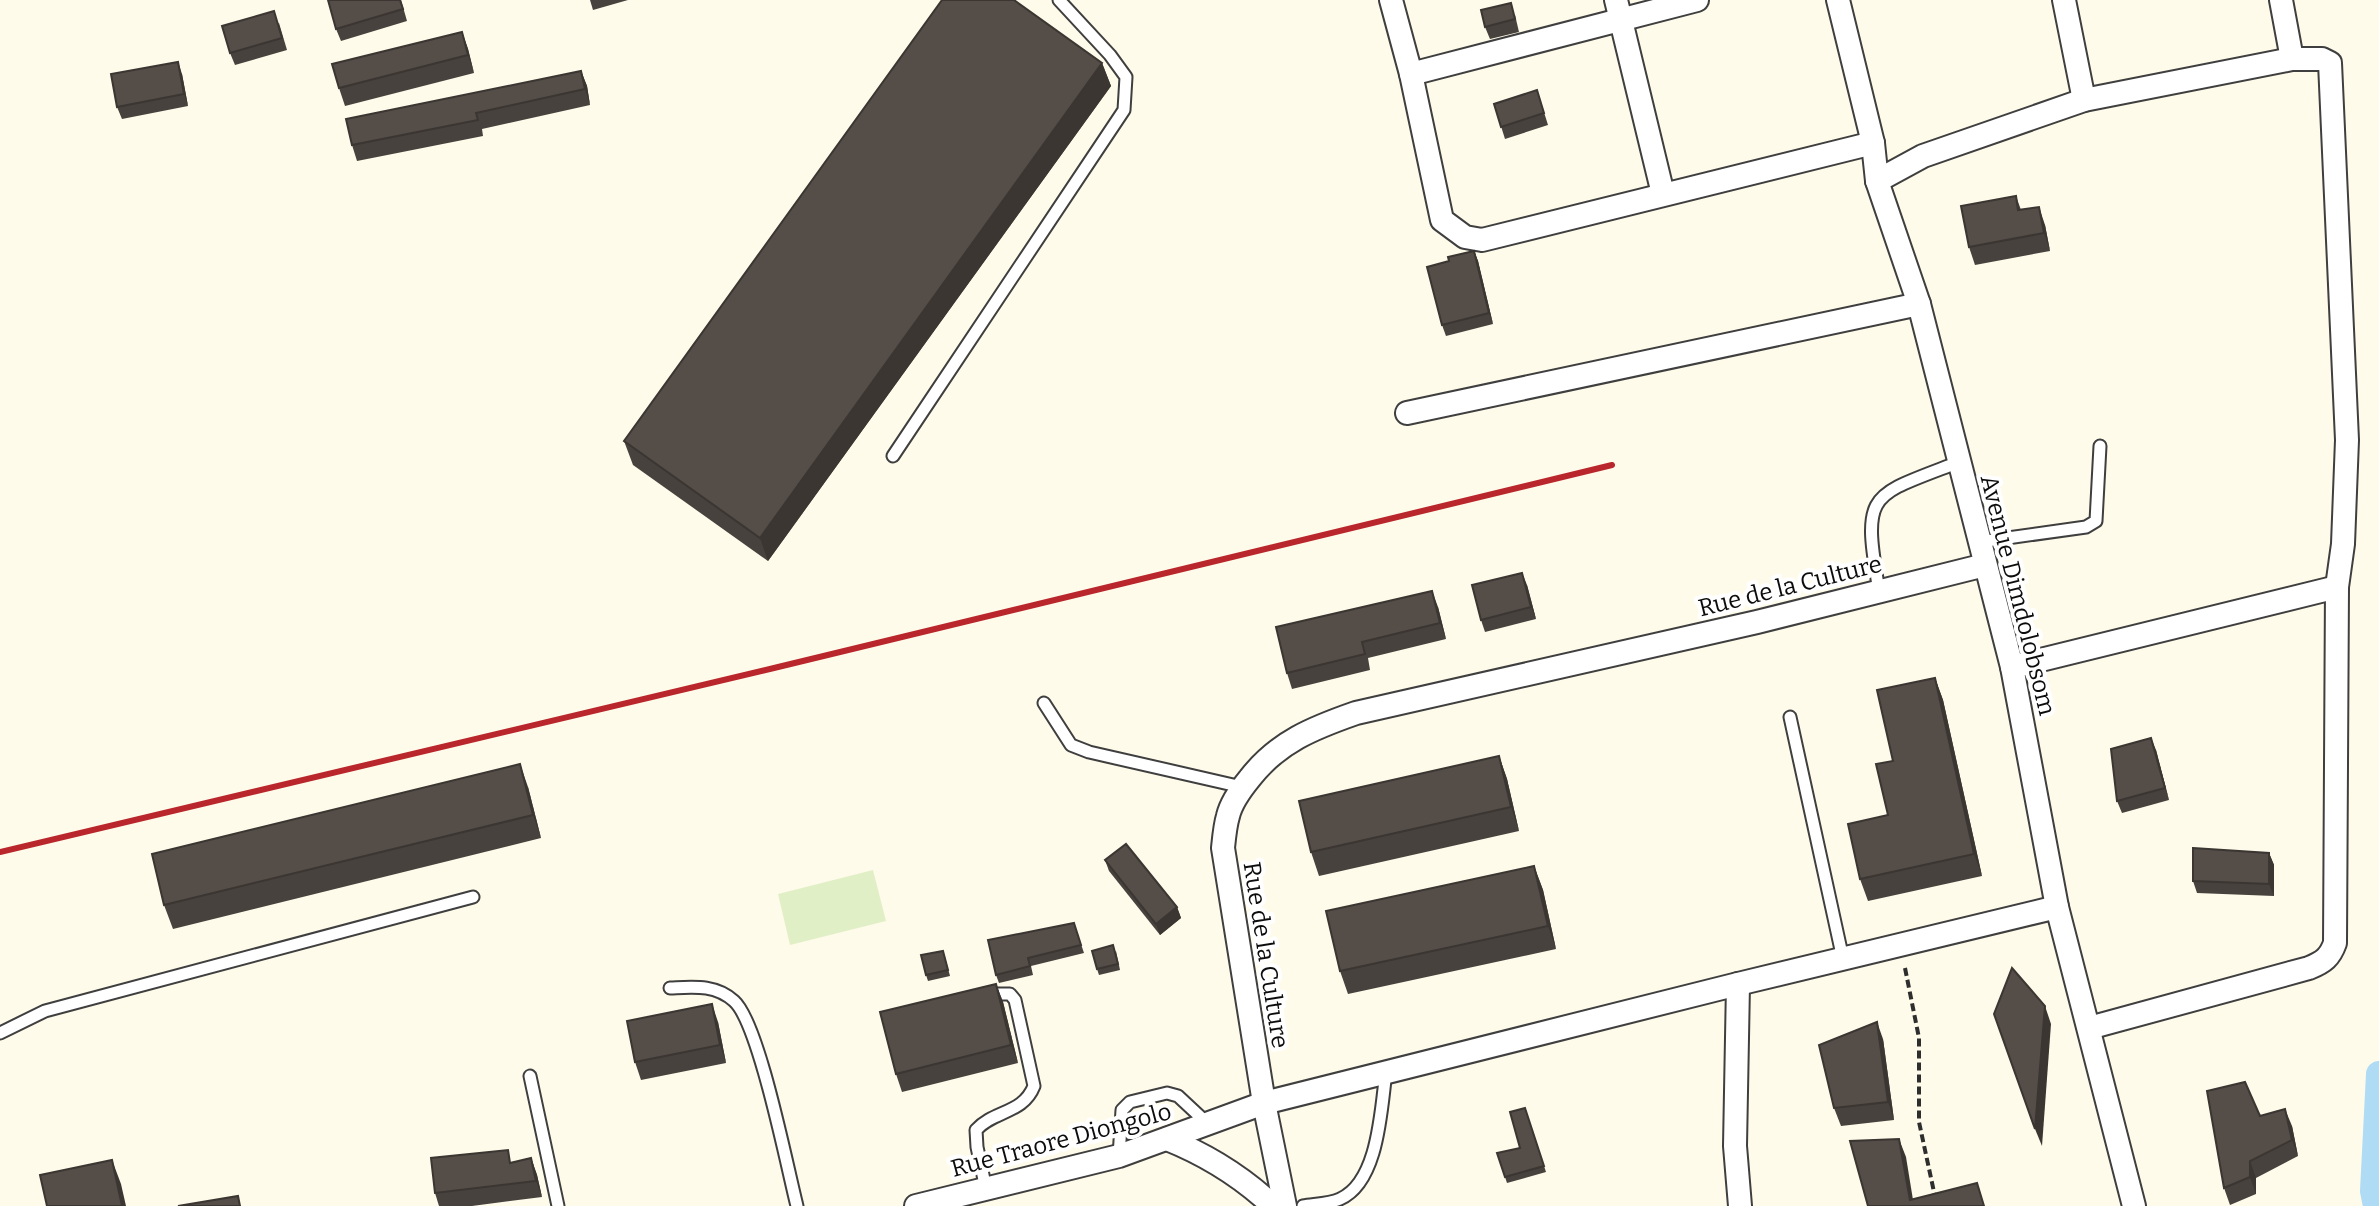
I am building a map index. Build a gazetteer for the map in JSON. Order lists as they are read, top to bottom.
{
  "streets": {
    "street": ["Rue de la Culture", "Avenue Dimdolobsom", "Rue Traore Diongolo"]
  },
  "crossings": [
    ["Rue de la Culture", "Avenue Dimdolobsom"],
    ["Rue de la Culture", "Rue Traore Diongolo"]
  ]
}
